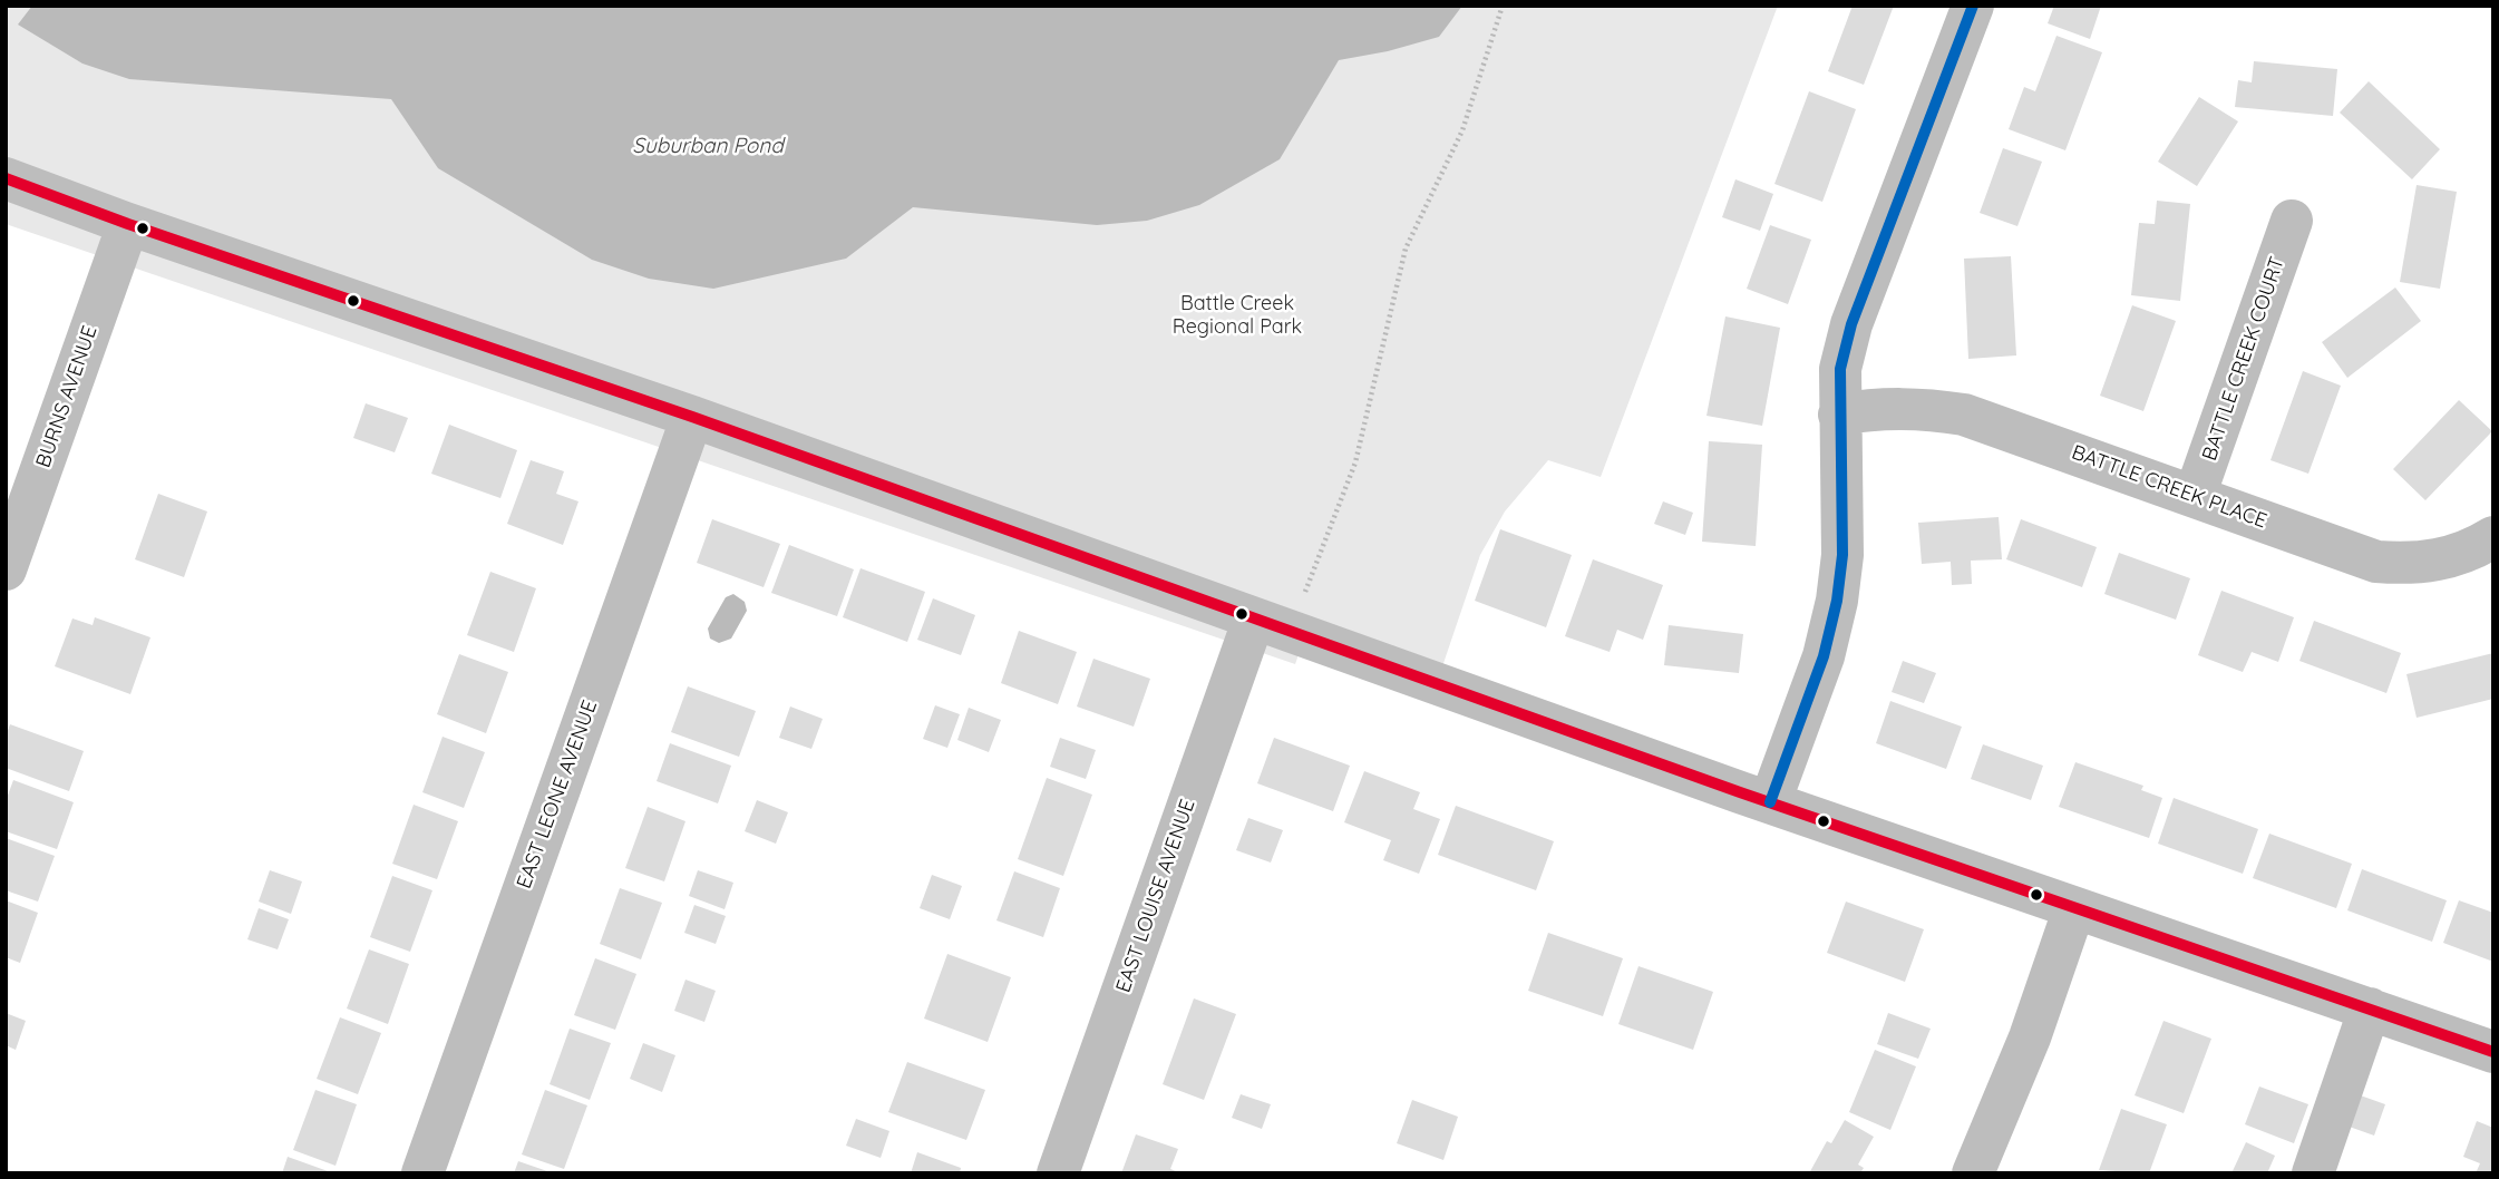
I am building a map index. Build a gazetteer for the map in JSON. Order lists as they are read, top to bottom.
{
  "streets": {
    "street": [
      "BATTLE CREEK COURT",
      "BURNS AVENUE",
      "BATTLE CREEK PLACE",
      "EAST LEONE AVENUE",
      "EAST LOUISE AVENUE"
    ]
  },
  "crossings": [
    ["BATTLE CREEK COURT", "BATTLE CREEK PLACE"]
  ],
  "water": ["Suburban Pond"],
  "parks": ["Battle Creek Regional Park"]
}
